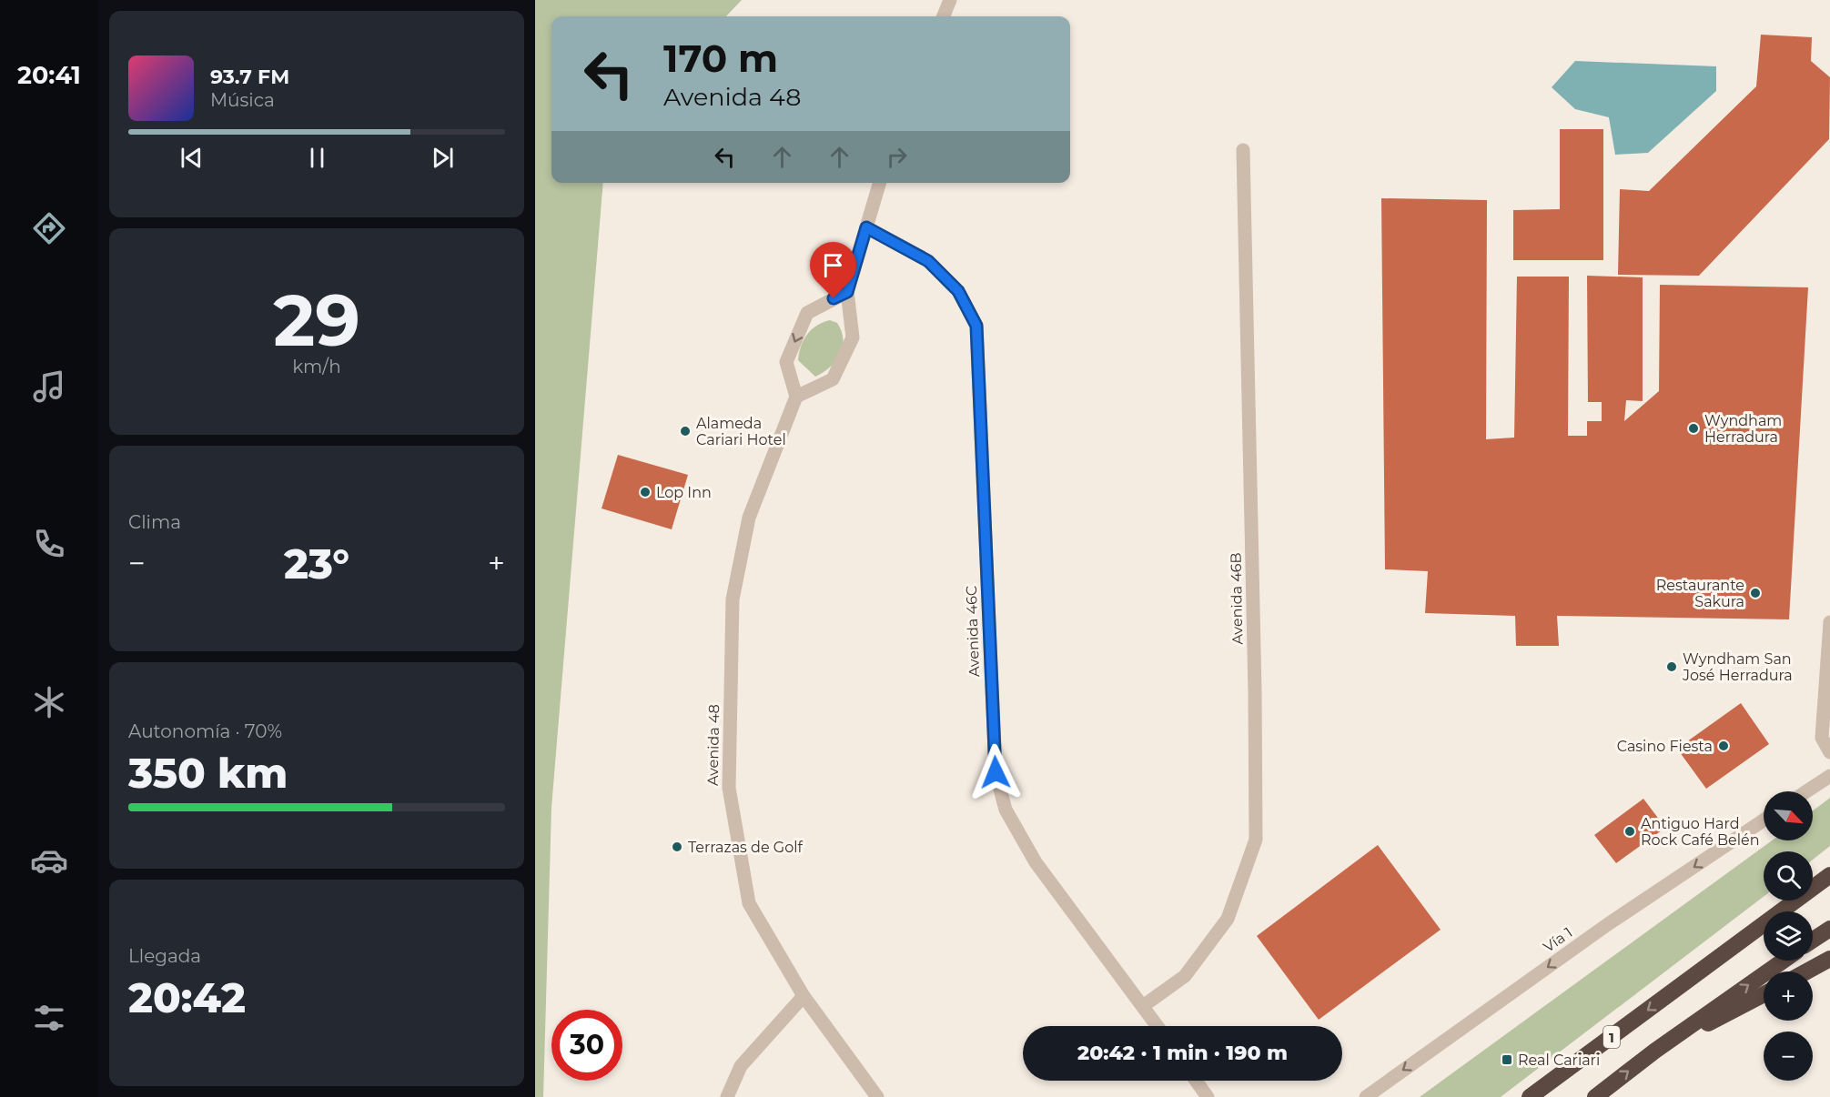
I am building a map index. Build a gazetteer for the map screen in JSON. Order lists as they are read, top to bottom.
{
  "streets": {
    "highway": ["1"],
    "street": [
      "Avenida 46B",
      "Avenida 46C",
      "Avenida 48",
      "Vía 1"
    ]
  },
  "crossings": [
    ["Avenida 46B", "Avenida 46C"]
  ],
  "one_way": ["Vía 1"],
  "places": {
    "other": [
      "Wyndham Herradura",
      "Alameda Cariari Hotel",
      "Lop Inn",
      "Restaurante Sakura",
      "Wyndham San José Herradura",
      "Casino Fiesta",
      "Antiguo Hard Rock Café Belén",
      "Terrazas de Golf"
    ],
    "transit": ["Real Cariari"]
  },
  "north": "bottom right",
  "page": {
    "tabs": "20:41",
    "turn": ["170 m", "Avenida 48"],
    "song": ["93.7 FM", "Música"],
    "tile": [
      ["29", "km/h"],
      "Clima",
      ["Autonomía · 70%", "350 km"],
      ["Llegada", "20:42"]
    ],
    "heat": ["−", "23°", "+"],
    "map_buttons": ["+", "−"],
    "limit": "30",
    "trip": "20:42 · 1 min · 190 m"
  }
}
